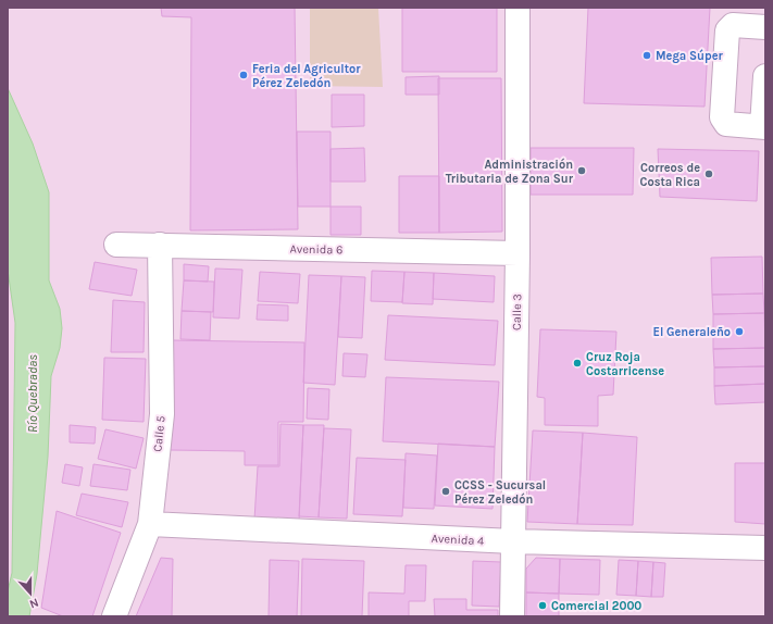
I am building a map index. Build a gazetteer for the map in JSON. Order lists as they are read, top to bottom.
{
  "streets": {
    "street": [
      "Avenida 6",
      "Calle 3",
      "Calle 5",
      "Avenida 4"
    ]
  },
  "crossings": [
    ["Avenida 6", "Calle 3"],
    ["Avenida 6", "Calle 5"],
    ["Calle 3", "Avenida 4"],
    ["Calle 5", "Avenida 4"]
  ],
  "water": ["Río Quebradas"],
  "places": [
    "Mega Súper",
    "Feria del Agricultor Pérez Zeledón",
    "Administración Tributaria de Zona Sur",
    "Correos de Costa Rica",
    "El Generaleño",
    "Cruz Roja Costarricense",
    "CCSS - Sucursal Pérez Zeledón",
    "Comercial 2000"
  ],
  "north": "bottom"
}
